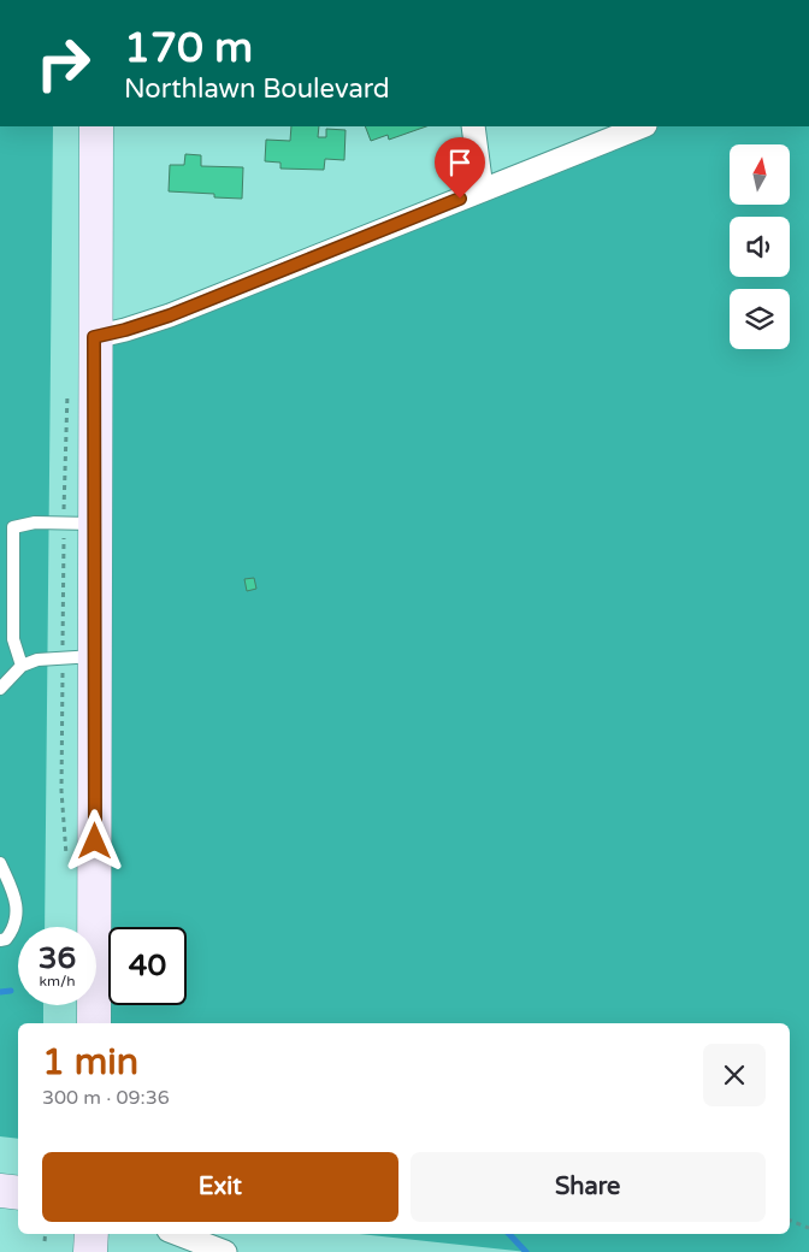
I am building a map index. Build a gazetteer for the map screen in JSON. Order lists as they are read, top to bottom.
{
  "north": "top",
  "page": {
    "turn": ["170 m", "Northlawn Boulevard"],
    "speed": "36 km/h",
    "limit": "40",
    "heading": ["1 min", "300 m · 09:36"],
    "buttons": ["Exit", "Share"]
  }
}
